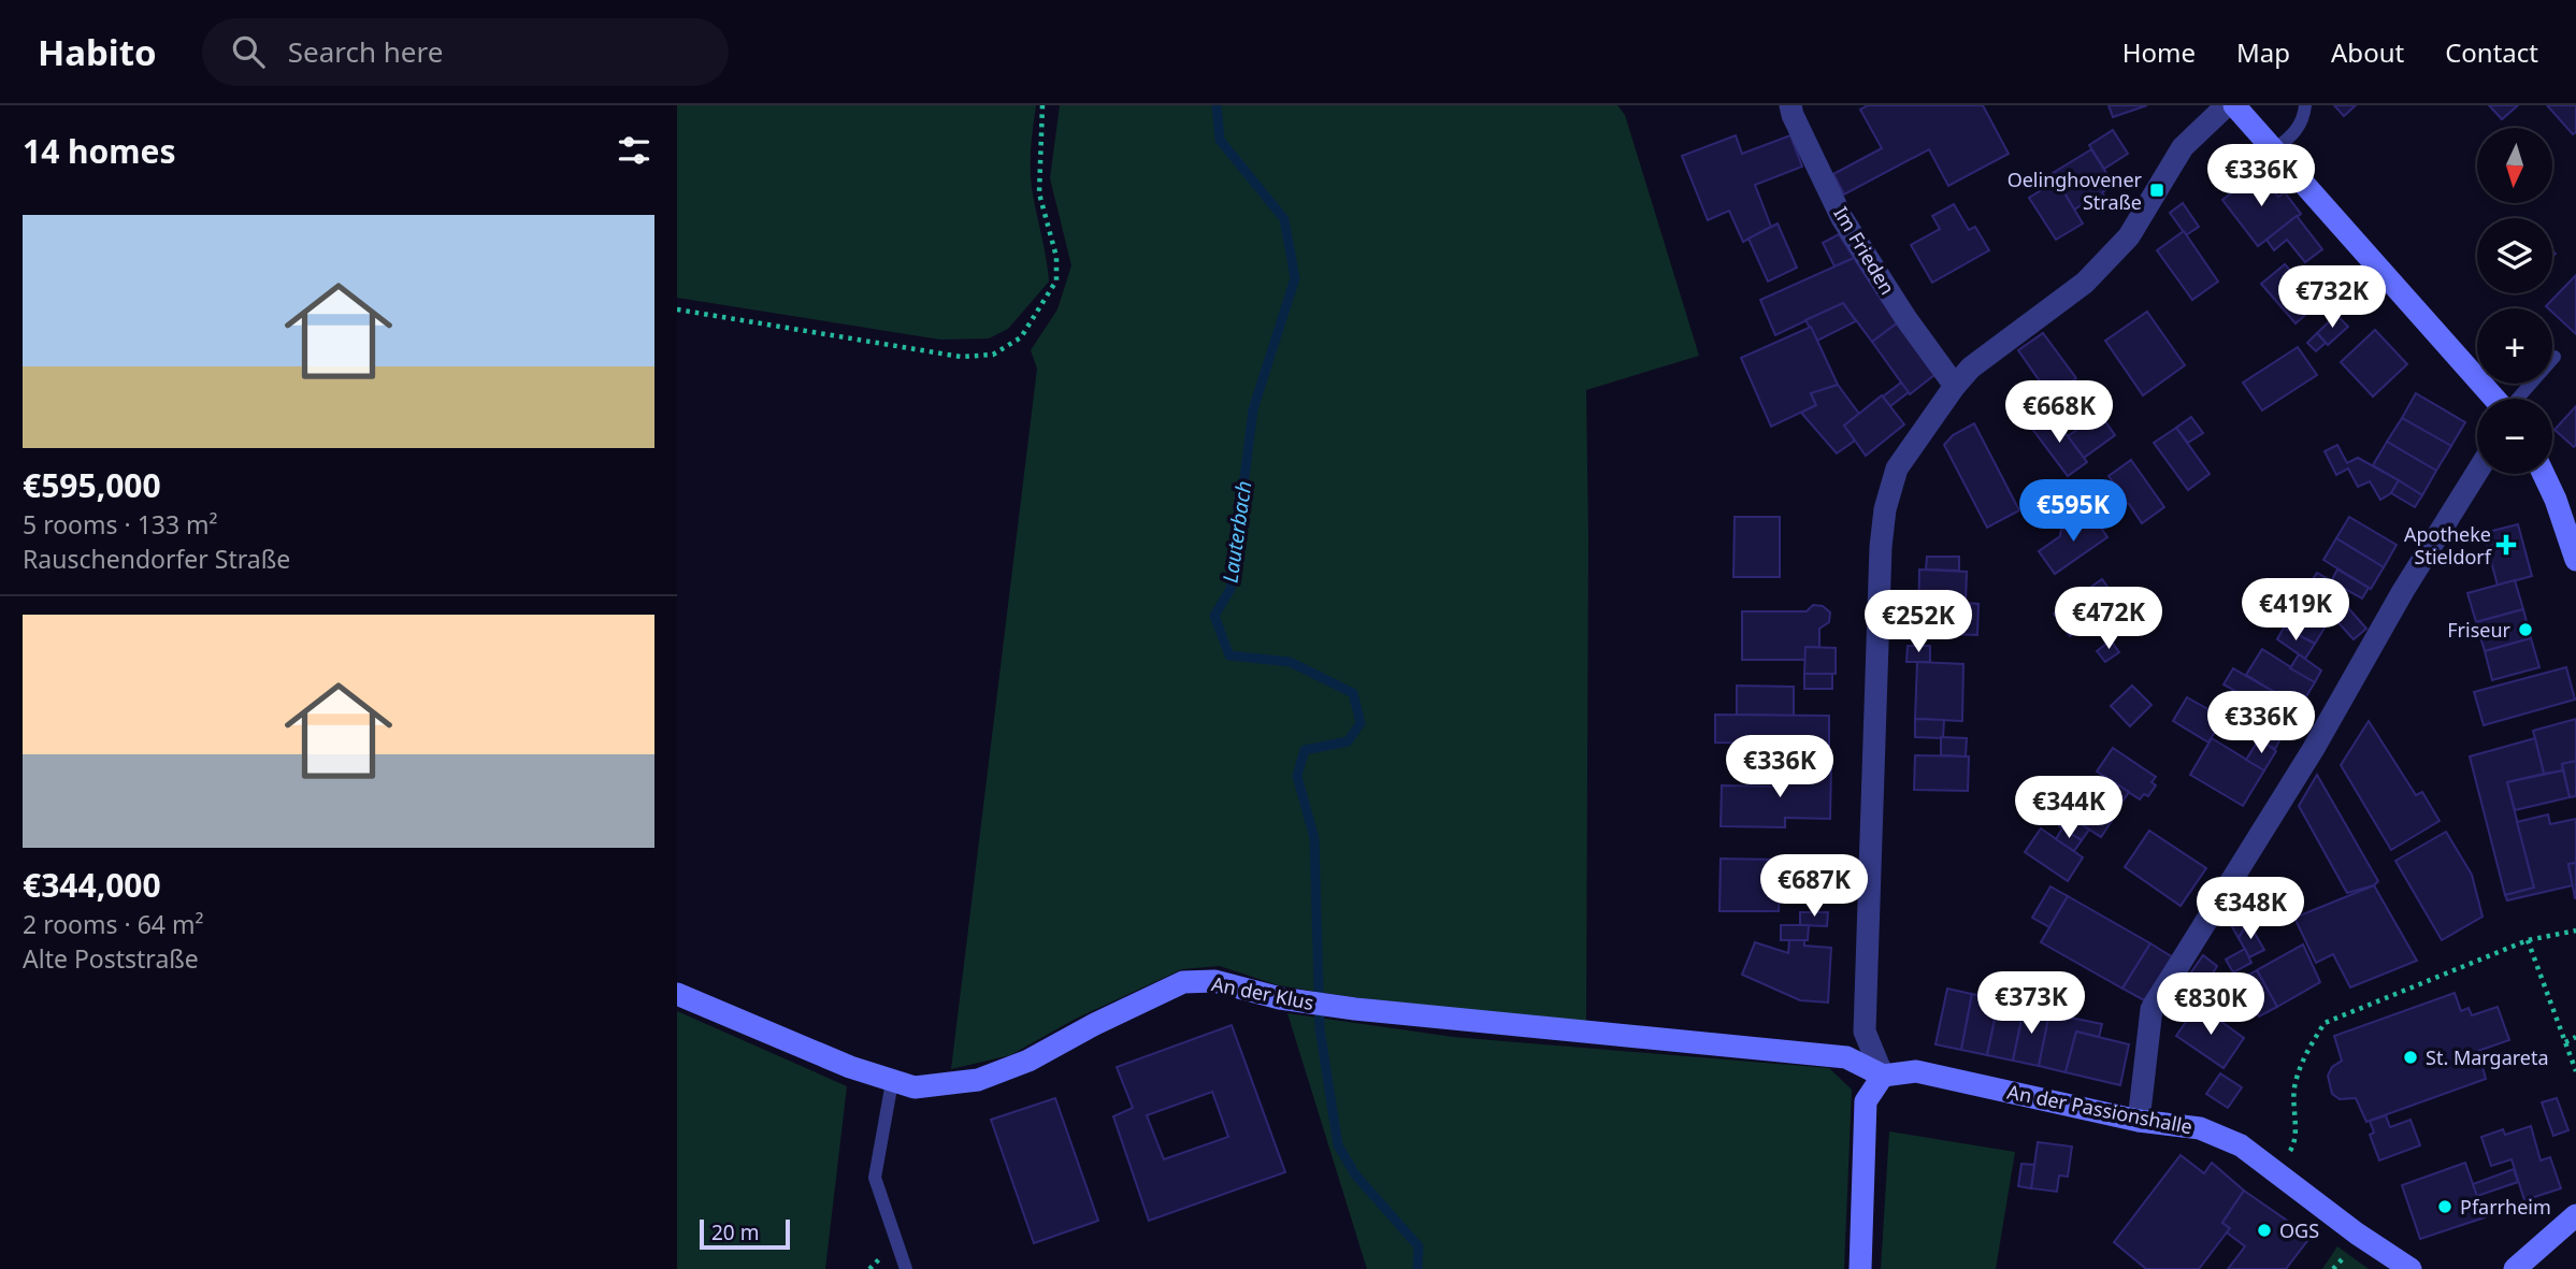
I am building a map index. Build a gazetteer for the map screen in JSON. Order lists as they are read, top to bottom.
{
  "streets": {
    "street": ["Im Frieden", "An der Klus", "An der Passionshalle"]
  },
  "crossings": [
    ["An der Klus", "An der Passionshalle"]
  ],
  "water": ["Lauterbach"],
  "places": {
    "transit": ["Oelinghovener Straße"],
    "health": ["Apotheke Stieldorf"],
    "other": [
      "Friseur",
      "St. Margareta",
      "Pfarrheim",
      "OGS"
    ]
  },
  "scale_bar": "20 m",
  "north": "bottom",
  "page": {
    "header": "Habito",
    "search": "Search here",
    "nav": [
      "Home",
      "Map",
      "About",
      "Contact"
    ],
    "heading": "14 homes",
    "map_buttons": ["+", "−"],
    "price": [
      "€336K",
      "€732K",
      "€668K",
      "€595K",
      "€419K",
      "€472K",
      "€252K",
      "€336K",
      "€336K",
      "€344K",
      "€687K",
      "€348K",
      "€373K",
      "€830K"
    ],
    "list": [
      {
        "name": "€595,000",
        "note": "5 rooms · 133 m² · Rauschendorfer Straße"
      },
      {
        "name": "€344,000",
        "note": "2 rooms · 64 m² · Alte Poststraße"
      }
    ],
    "scale": "20 m"
  }
}
